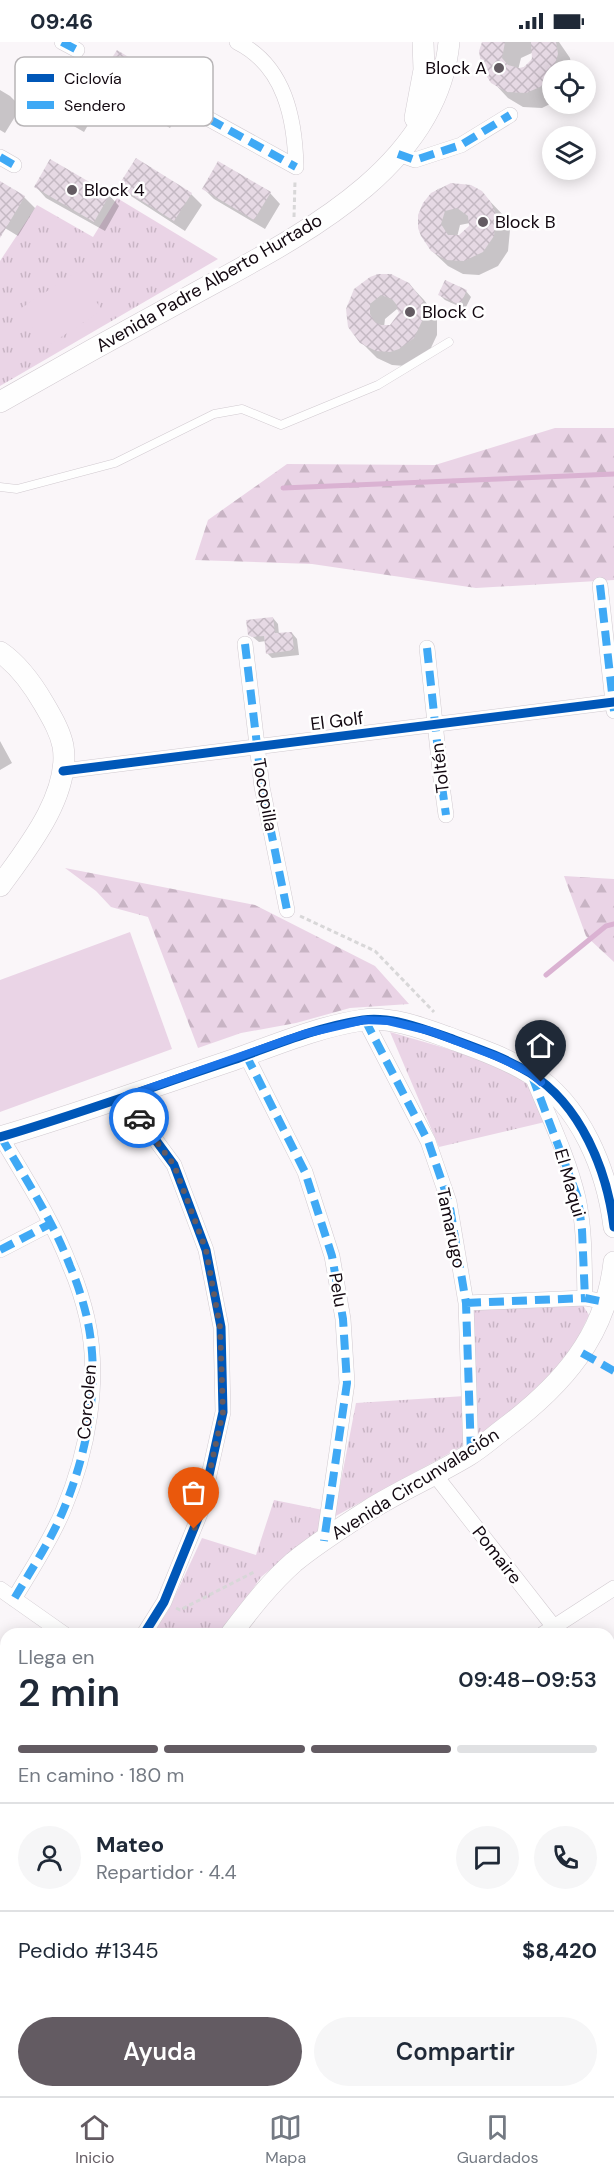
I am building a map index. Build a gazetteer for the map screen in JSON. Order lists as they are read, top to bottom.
{
  "streets": {
    "street": [
      "Avenida Padre Alberto Hurtado",
      "El Golf",
      "Toltén",
      "Tocopilla",
      "El Maqui",
      "Tamarugo",
      "Pelu",
      "Corcolen",
      "Avenida Circunvalación",
      "Pomaire"
    ]
  },
  "crossings": [
    ["El Golf", "Toltén"],
    ["El Golf", "Tocopilla"],
    ["El Maqui", "Avenida Circunvalación"],
    ["Tamarugo", "Avenida Circunvalación"],
    ["Pelu", "Avenida Circunvalación"],
    ["Avenida Circunvalación", "Pomaire"]
  ],
  "places": [
    "Block A",
    "Block 4",
    "Block B",
    "Block C"
  ],
  "legend": ["Ciclovía", "Sendero"],
  "page": {
    "status": "09:46",
    "heading": ["2 min", "Llega en", "09:48–09:53"],
    "panel": [
      "Mateo",
      "Repartidor · 4.4",
      "Pedido #1345",
      "$8,420"
    ],
    "bar": "En camino · 180 m",
    "buttons": ["Ayuda", "Compartir"],
    "tabs": ["Inicio", "Mapa", "Guardados"]
  }
}
